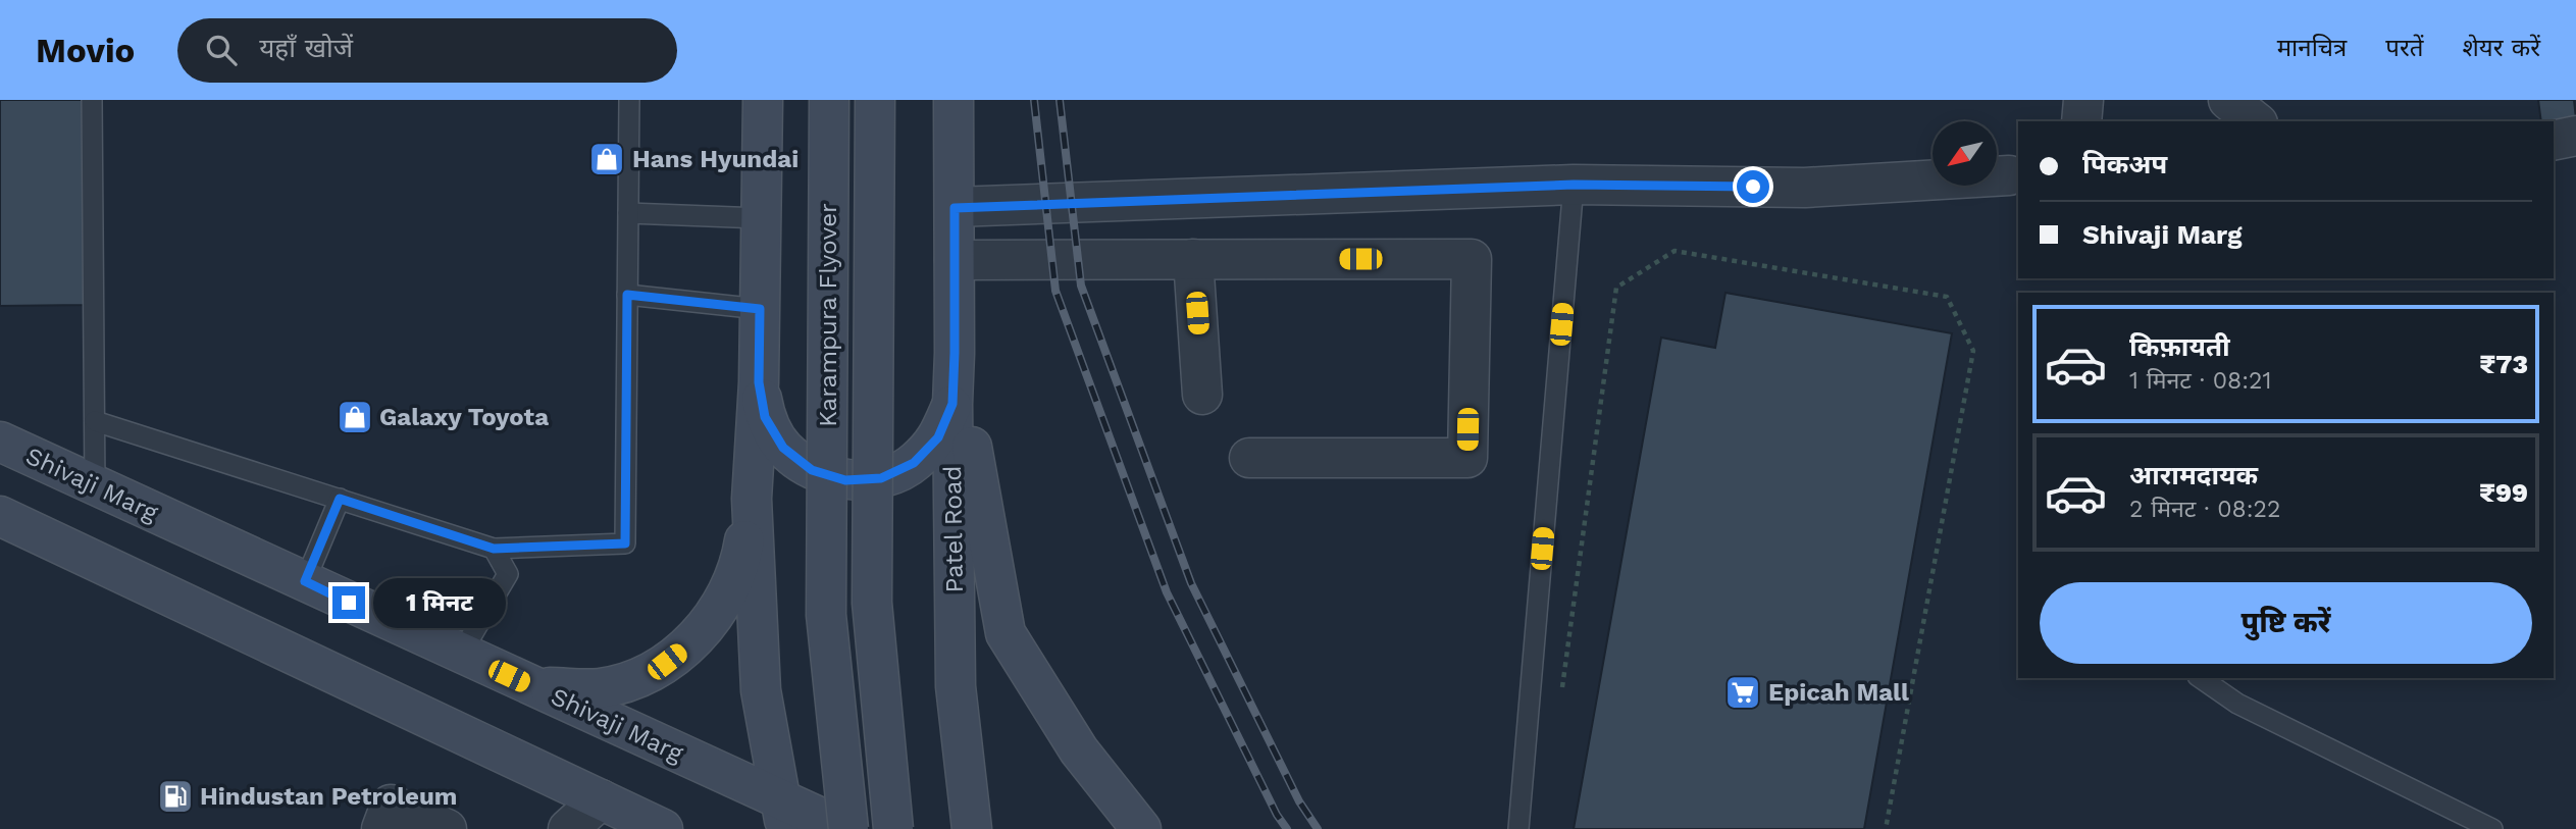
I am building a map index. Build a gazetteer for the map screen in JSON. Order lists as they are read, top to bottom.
{
  "streets": {
    "main road": ["Karampura Flyover", "Shivaji Marg", "Patel Road"]
  },
  "crossings": [
    ["Karampura Flyover", "Shivaji Marg"]
  ],
  "places": {
    "shop": ["Hans Hyundai", "Galaxy Toyota"],
    "supermarket": ["Epicah Mall"],
    "fuel station": ["Hindustan Petroleum"]
  },
  "north": "bottom left",
  "page": {
    "header": "Movio",
    "search": "यहाँ खोजें",
    "nav": ["मानचित्र", "परतें", "शेयर करें"],
    "banner": ["पिकअप", "Shivaji Marg"],
    "list": [
      {
        "name": "किफ़ायती",
        "note": "1 मिनट · 08:21",
        "value": "₹73"
      },
      {
        "name": "आरामदायक",
        "note": "2 मिनट · 08:22",
        "value": "₹99"
      }
    ],
    "buttons": "पुष्टि करें",
    "bubble": "1 मिनट"
  }
}
